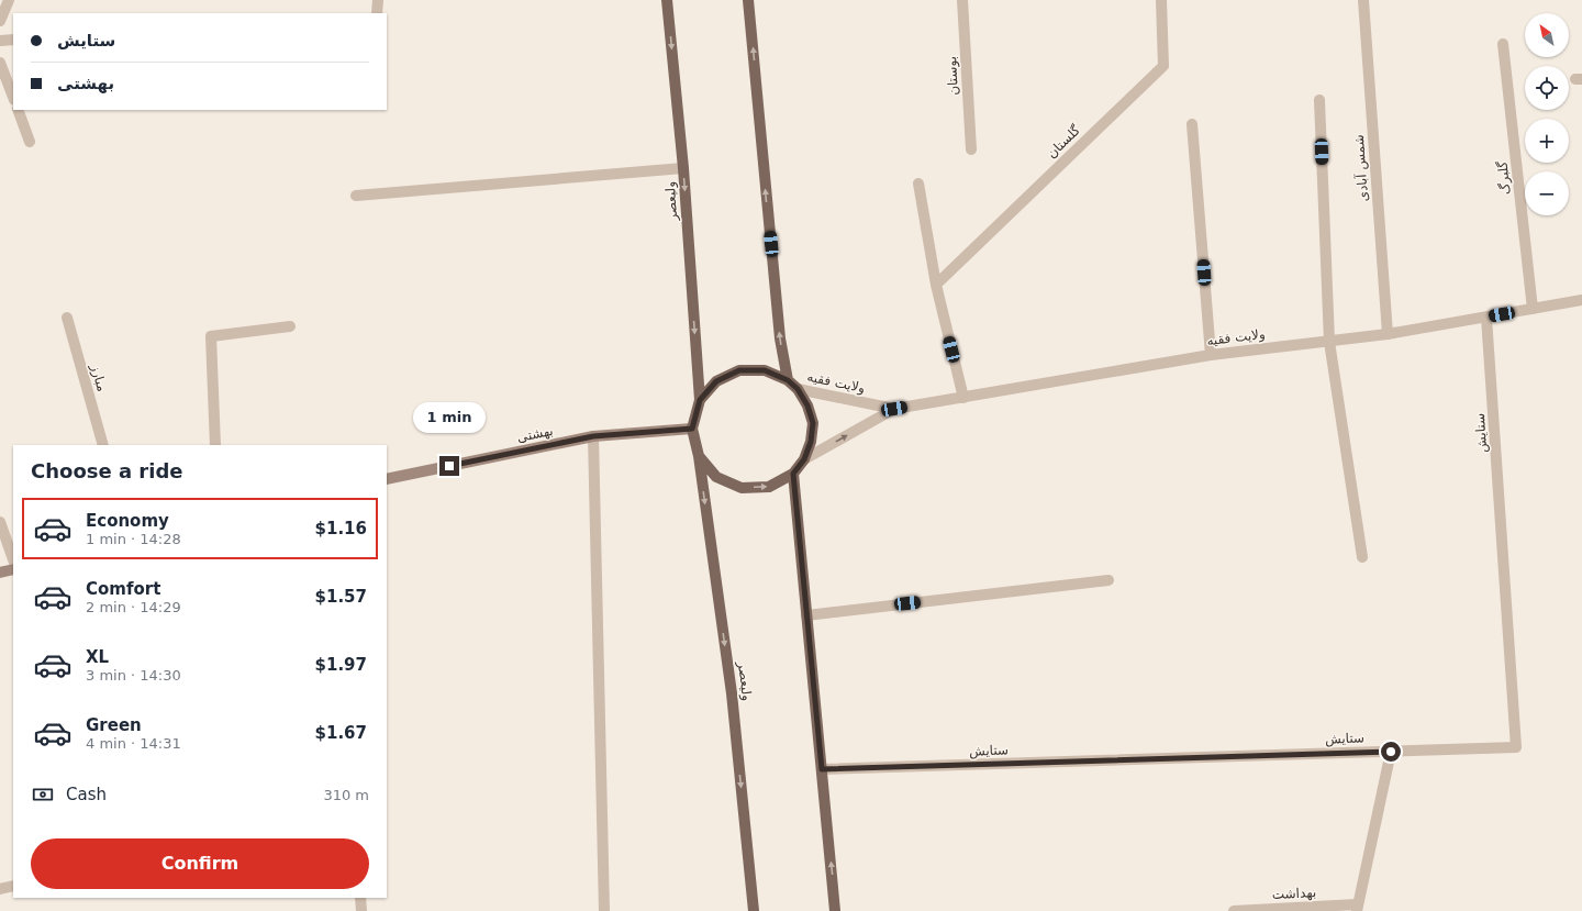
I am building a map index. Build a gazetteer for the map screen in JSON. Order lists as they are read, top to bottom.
{
  "streets": {
    "main road": ["ولیعصر", "بهشتی"],
    "street": [
      "بوستان",
      "گلستان",
      "شمس آبادی",
      "گلبرگ",
      "ولایت فقیه",
      "مبارز",
      "ستایش",
      "بهداشت"
    ]
  },
  "crossings": [
    ["شمس آبادی", "ولایت فقیه"],
    ["گلبرگ", "ولایت فقیه"],
    ["ولیعصر", "ولایت فقیه"],
    ["ولیعصر", "بهشتی"],
    ["ولایت فقیه", "ستایش"],
    ["ولایت فقیه", "بهشتی"]
  ],
  "north": "top left",
  "page": {
    "map_buttons": ["+", "−"],
    "banner": ["ستایش", "بهشتی"],
    "bubble": "1 min",
    "heading": "Choose a ride",
    "list": [
      {
        "name": "Economy",
        "note": "1 min · 14:28",
        "value": "$1.16"
      },
      {
        "name": "Comfort",
        "note": "2 min · 14:29",
        "value": "$1.57"
      },
      {
        "name": "XL",
        "note": "3 min · 14:30",
        "value": "$1.97"
      },
      {
        "name": "Green",
        "note": "4 min · 14:31",
        "value": "$1.67"
      }
    ],
    "pay": ["Cash", "310 m"],
    "buttons": "Confirm"
  }
}
